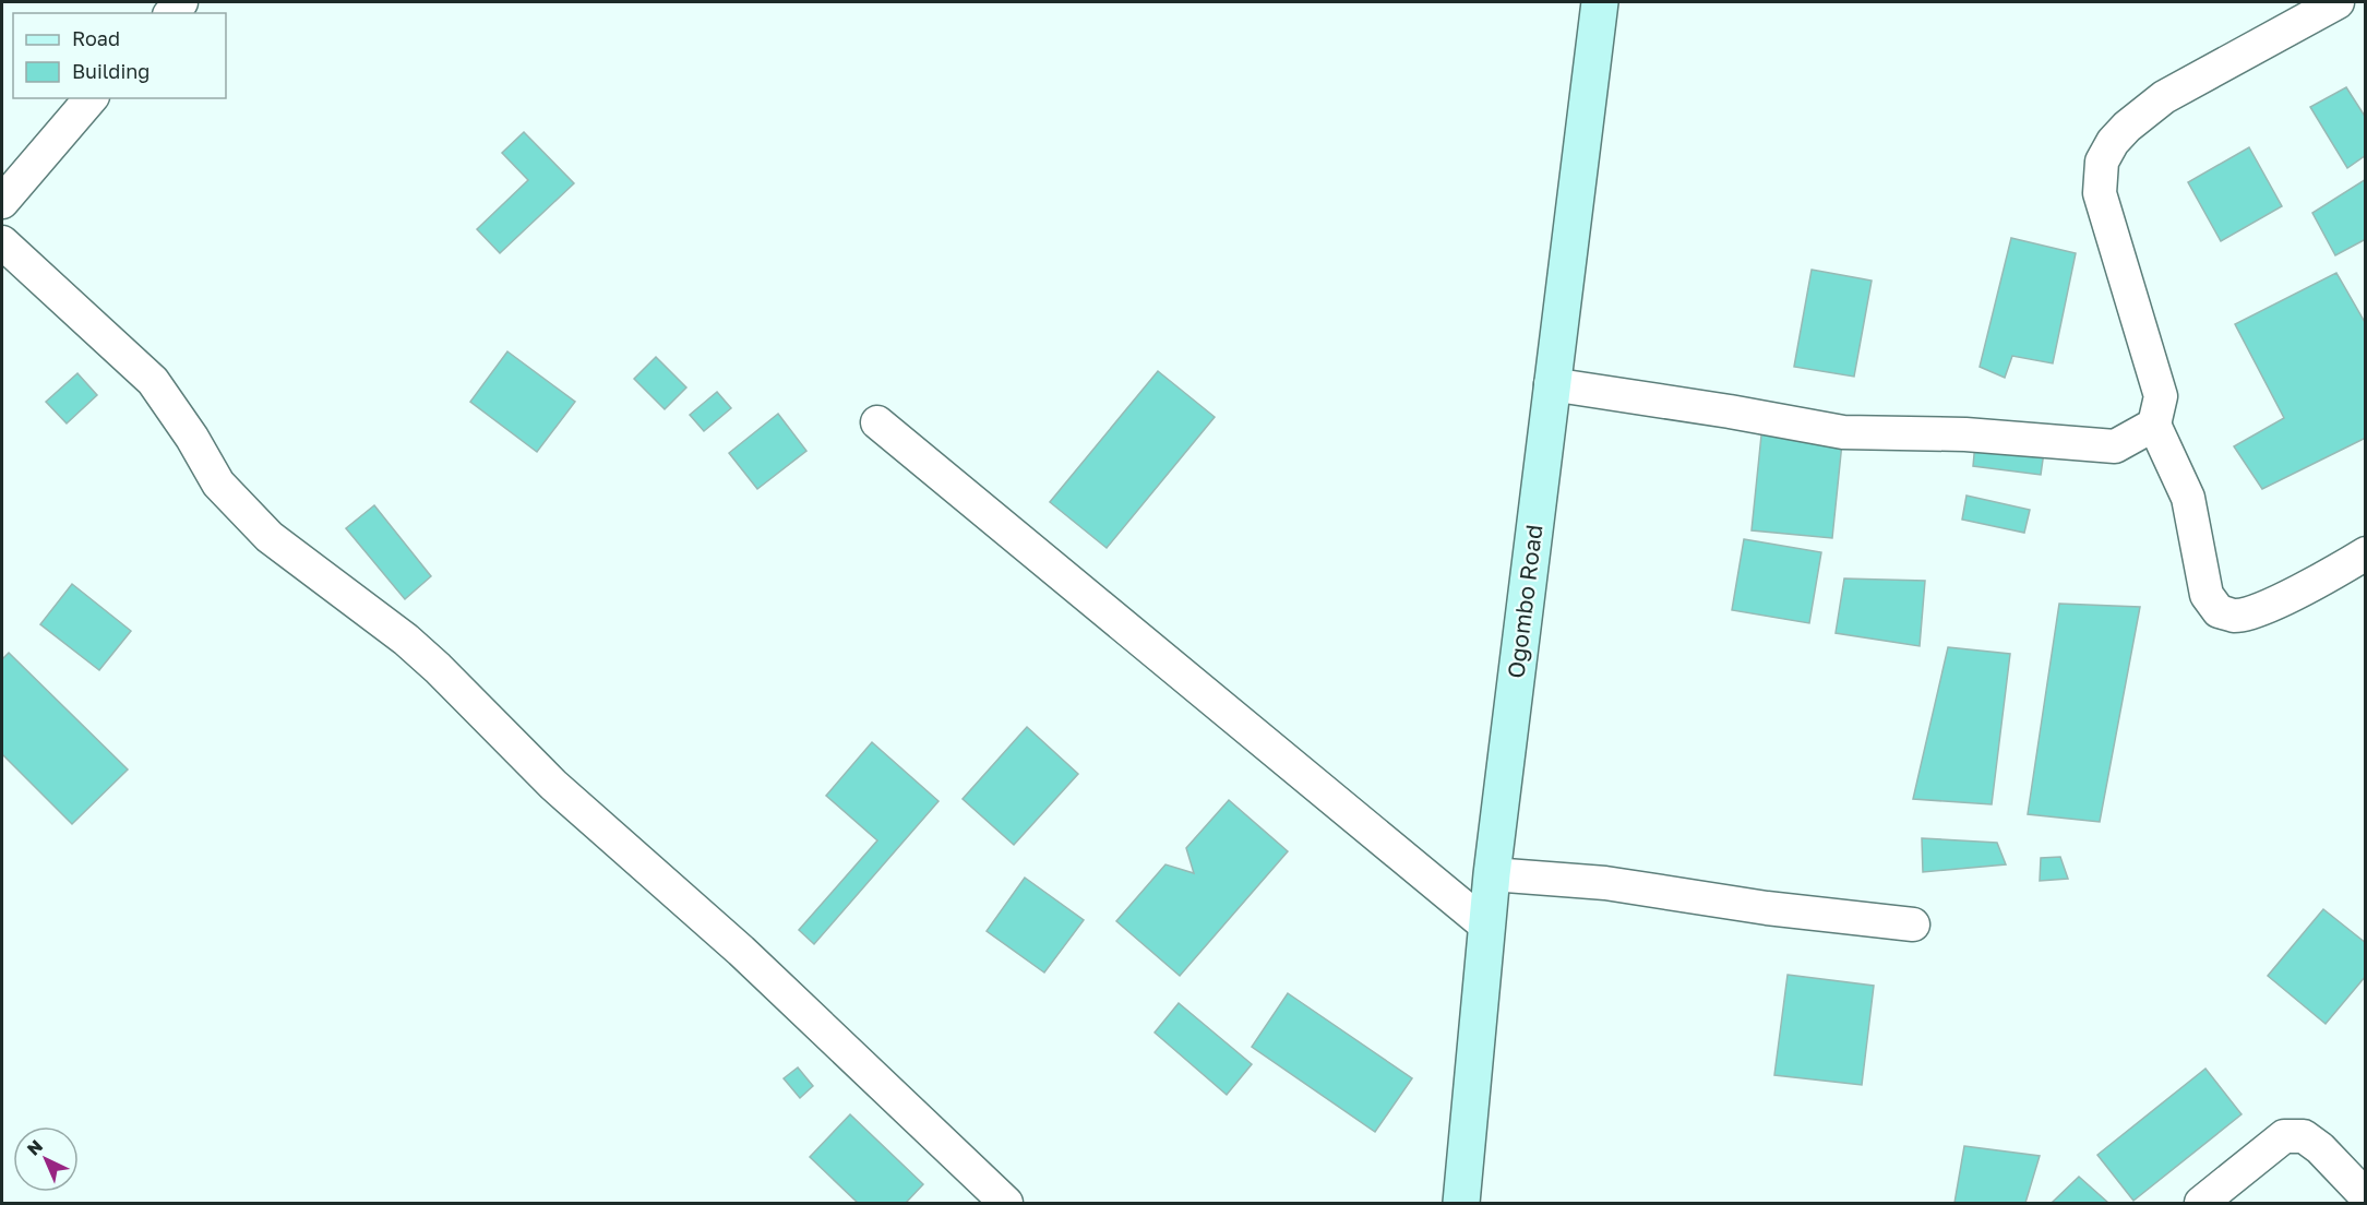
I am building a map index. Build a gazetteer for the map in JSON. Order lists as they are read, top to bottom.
{
  "streets": {
    "main road": ["Ogombo Road"]
  },
  "legend": ["Road", "Building"],
  "north": "top left"
}
